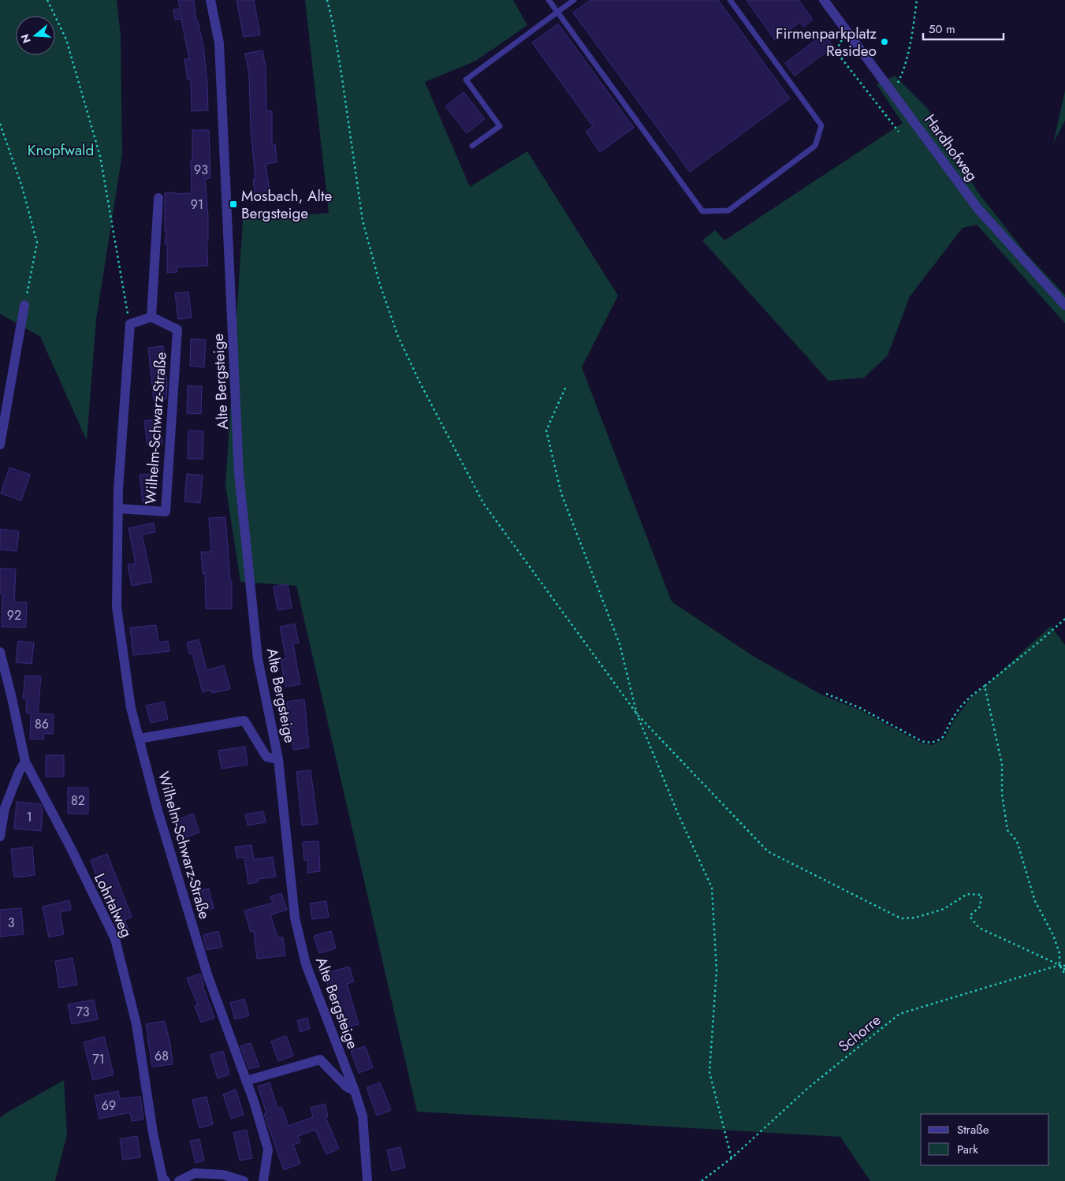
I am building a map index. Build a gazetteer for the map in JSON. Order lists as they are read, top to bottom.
{
  "streets": {
    "street": [
      "Hardhofweg",
      "Alte Bergsteige",
      "Wilhelm-Schwarz-Straße",
      "Lohrtalweg"
    ],
    "path": ["Schorre"]
  },
  "crossings": [
    ["Alte Bergsteige", "Wilhelm-Schwarz-Straße"]
  ],
  "parks": ["Knopfwald"],
  "places": {
    "other": ["Firmenparkplatz Resideo"],
    "transit": ["Mosbach, Alte Bergsteige"]
  },
  "house_numbers": [
    "93",
    "91",
    "92",
    "86",
    "82",
    "1",
    "3",
    "73",
    "68",
    "71",
    "69"
  ],
  "legend": ["Straße", "Park"],
  "scale_bar": "50 m",
  "north": "left"
}
